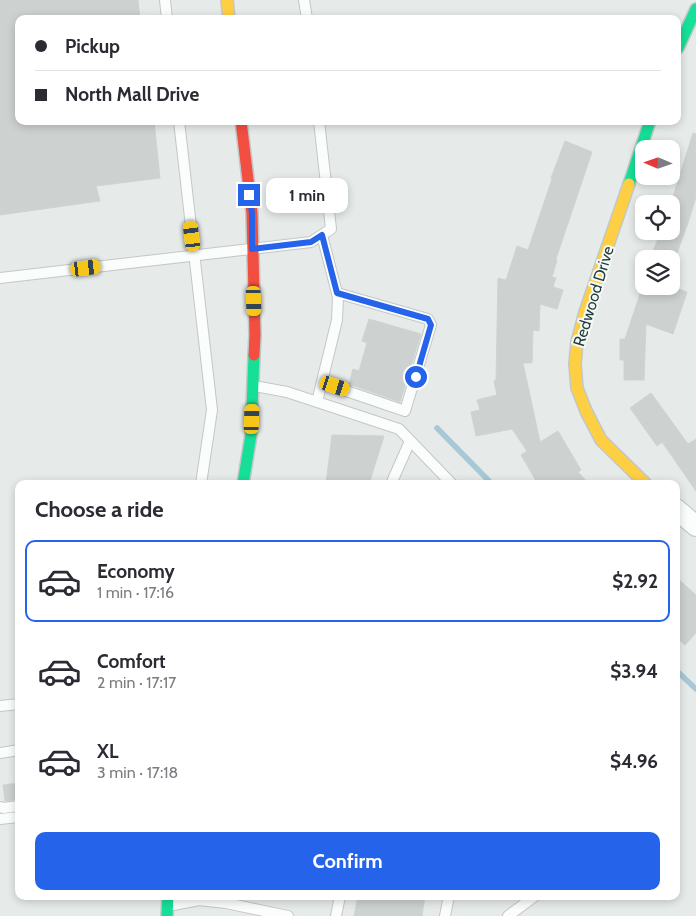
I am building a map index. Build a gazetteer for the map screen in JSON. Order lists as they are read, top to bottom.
{
  "streets": {
    "street": ["Redwood Drive"]
  },
  "north": "left",
  "page": {
    "banner": ["Pickup", "North Mall Drive"],
    "bubble": "1 min",
    "heading": "Choose a ride",
    "list": [
      {
        "name": "Economy",
        "note": "1 min · 17:16",
        "value": "$2.92"
      },
      {
        "name": "Comfort",
        "note": "2 min · 17:17",
        "value": "$3.94"
      },
      {
        "name": "XL",
        "note": "3 min · 17:18",
        "value": "$4.96"
      }
    ],
    "buttons": "Confirm"
  }
}
